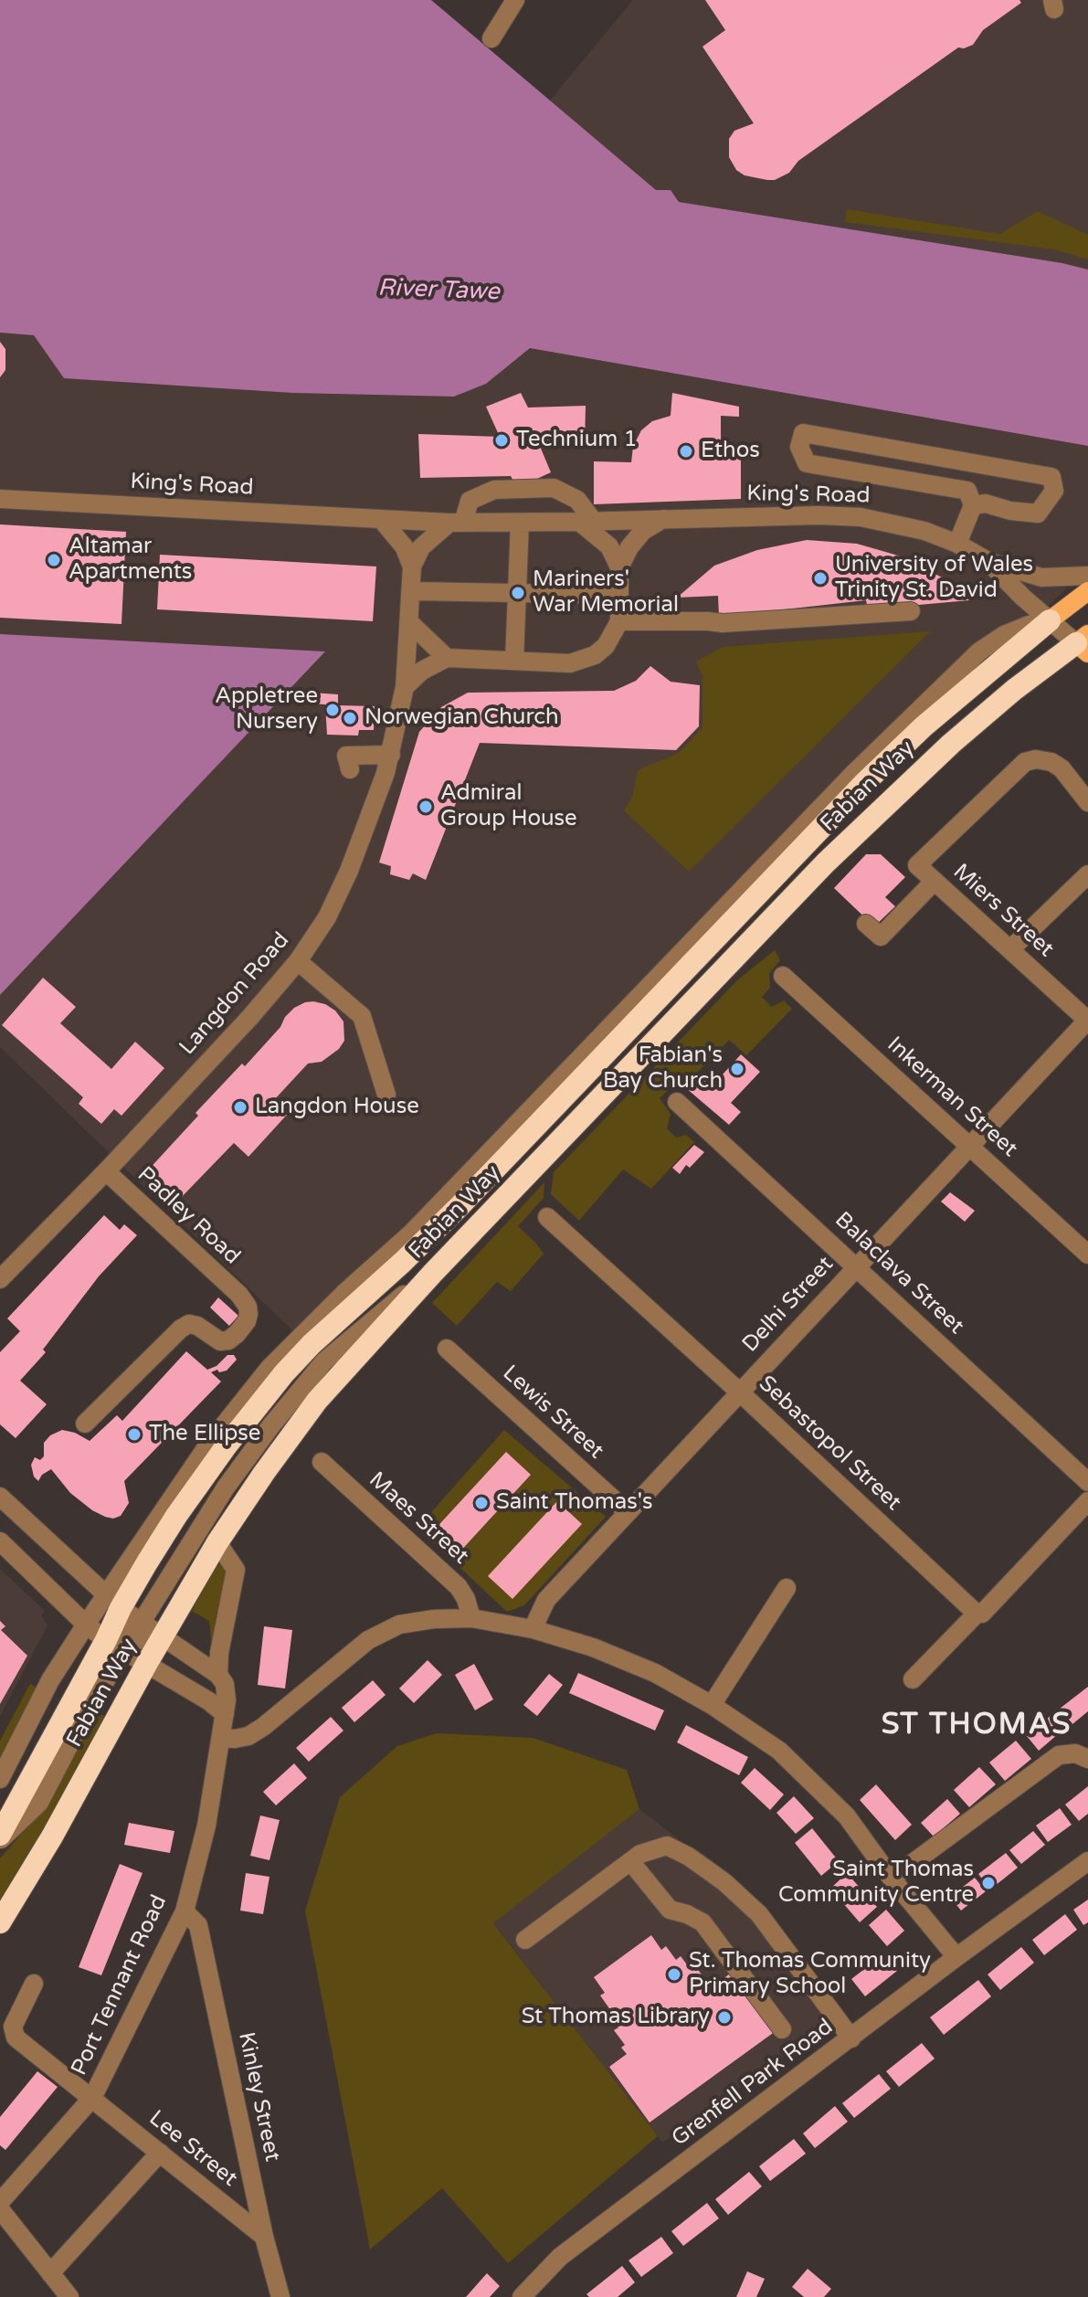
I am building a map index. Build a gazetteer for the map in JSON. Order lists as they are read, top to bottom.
{
  "streets": {
    "highway": ["Fabian Way"],
    "street": [
      "King's Road",
      "Miers Street",
      "Langdon Road",
      "Inkerman Street",
      "Padley Road",
      "Balaclava Street",
      "Delhi Street",
      "Lewis Street",
      "Sebastopol Street",
      "Maes Street",
      "Port Tennant Road",
      "Grenfell Park Road",
      "Kinley Street",
      "Lee Street"
    ]
  },
  "crossings": [
    ["King's Road", "Fabian Way"],
    ["Fabian Way", "Port Tennant Road"],
    ["Miers Street", "Delhi Street"],
    ["Langdon Road", "Padley Road"],
    ["Inkerman Street", "Delhi Street"],
    ["Balaclava Street", "Delhi Street"],
    ["Delhi Street", "Lewis Street"],
    ["Delhi Street", "Sebastopol Street"],
    ["Port Tennant Road", "Kinley Street"],
    ["Port Tennant Road", "Lee Street"],
    ["Kinley Street", "Lee Street"]
  ],
  "districts": ["ST THOMAS"],
  "water": ["River Tawe"],
  "places": [
    "Technium 1",
    "Ethos",
    "Altamar Apartments",
    "University of Wales Trinity St. David",
    "Mariners' War Memorial",
    "Appletree Nursery",
    "Norwegian Church",
    "Admiral Group House",
    "Fabian's Bay Church",
    "Langdon House",
    "The Ellipse",
    "Saint Thomas's",
    "Saint Thomas Community Centre",
    "St. Thomas Community Primary School",
    "St Thomas Library"
  ]
}
